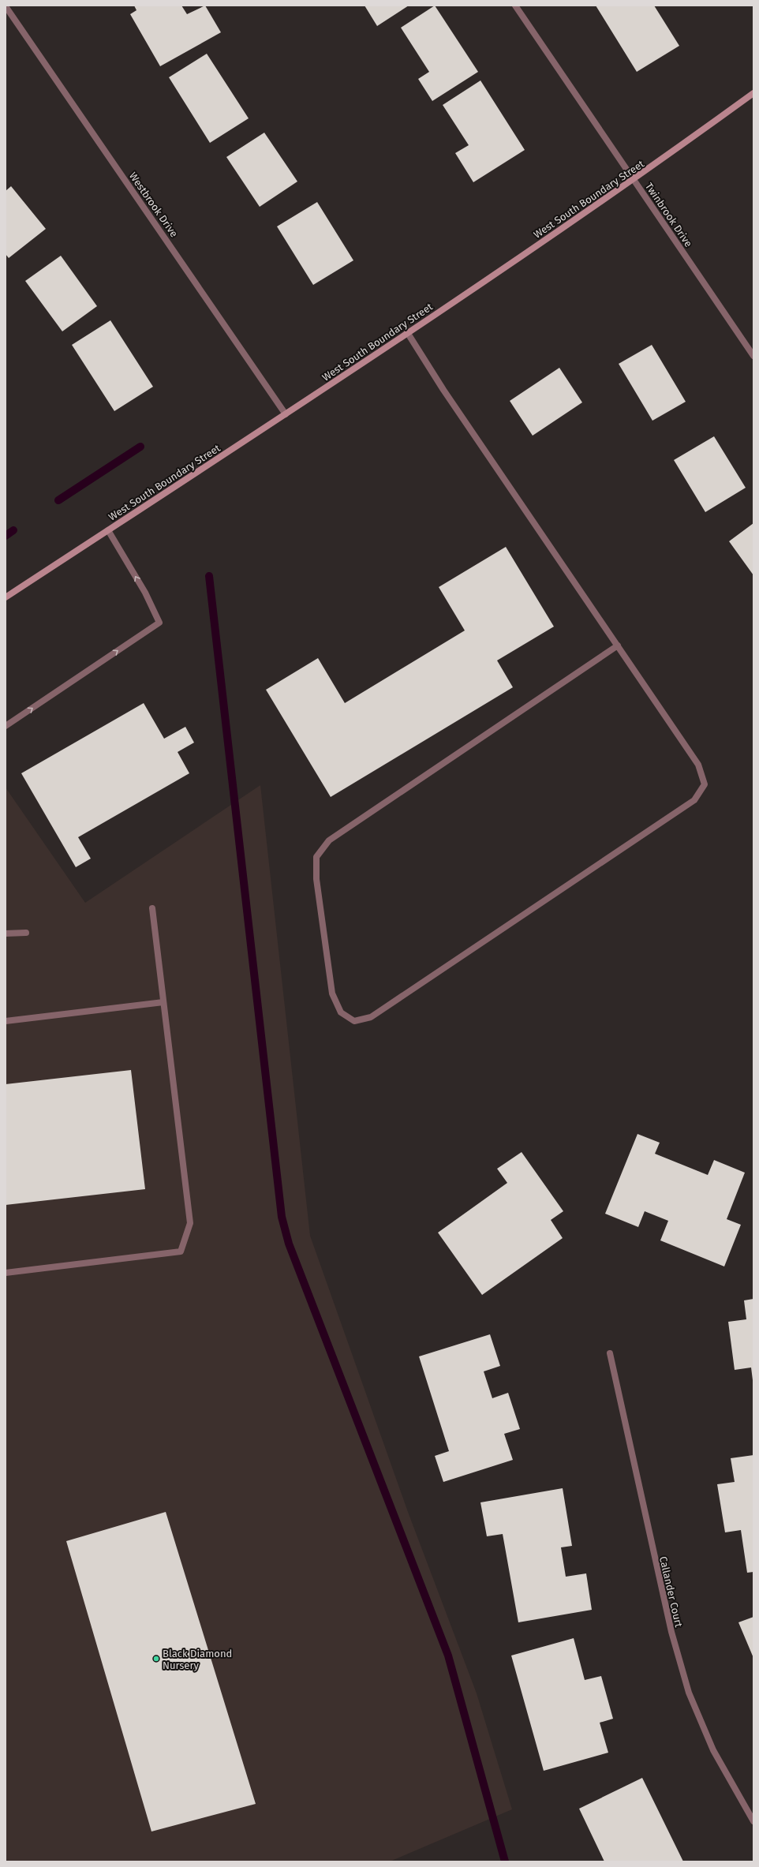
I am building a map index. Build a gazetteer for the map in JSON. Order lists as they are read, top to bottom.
{
  "streets": {
    "street": [
      "West South Boundary Street",
      "Westbrook Drive",
      "Twinbrook Drive",
      "Callander Court"
    ]
  },
  "crossings": [
    ["West South Boundary Street", "Westbrook Drive"],
    ["West South Boundary Street", "Twinbrook Drive"]
  ],
  "places": ["Black Diamond Nursery"]
}
